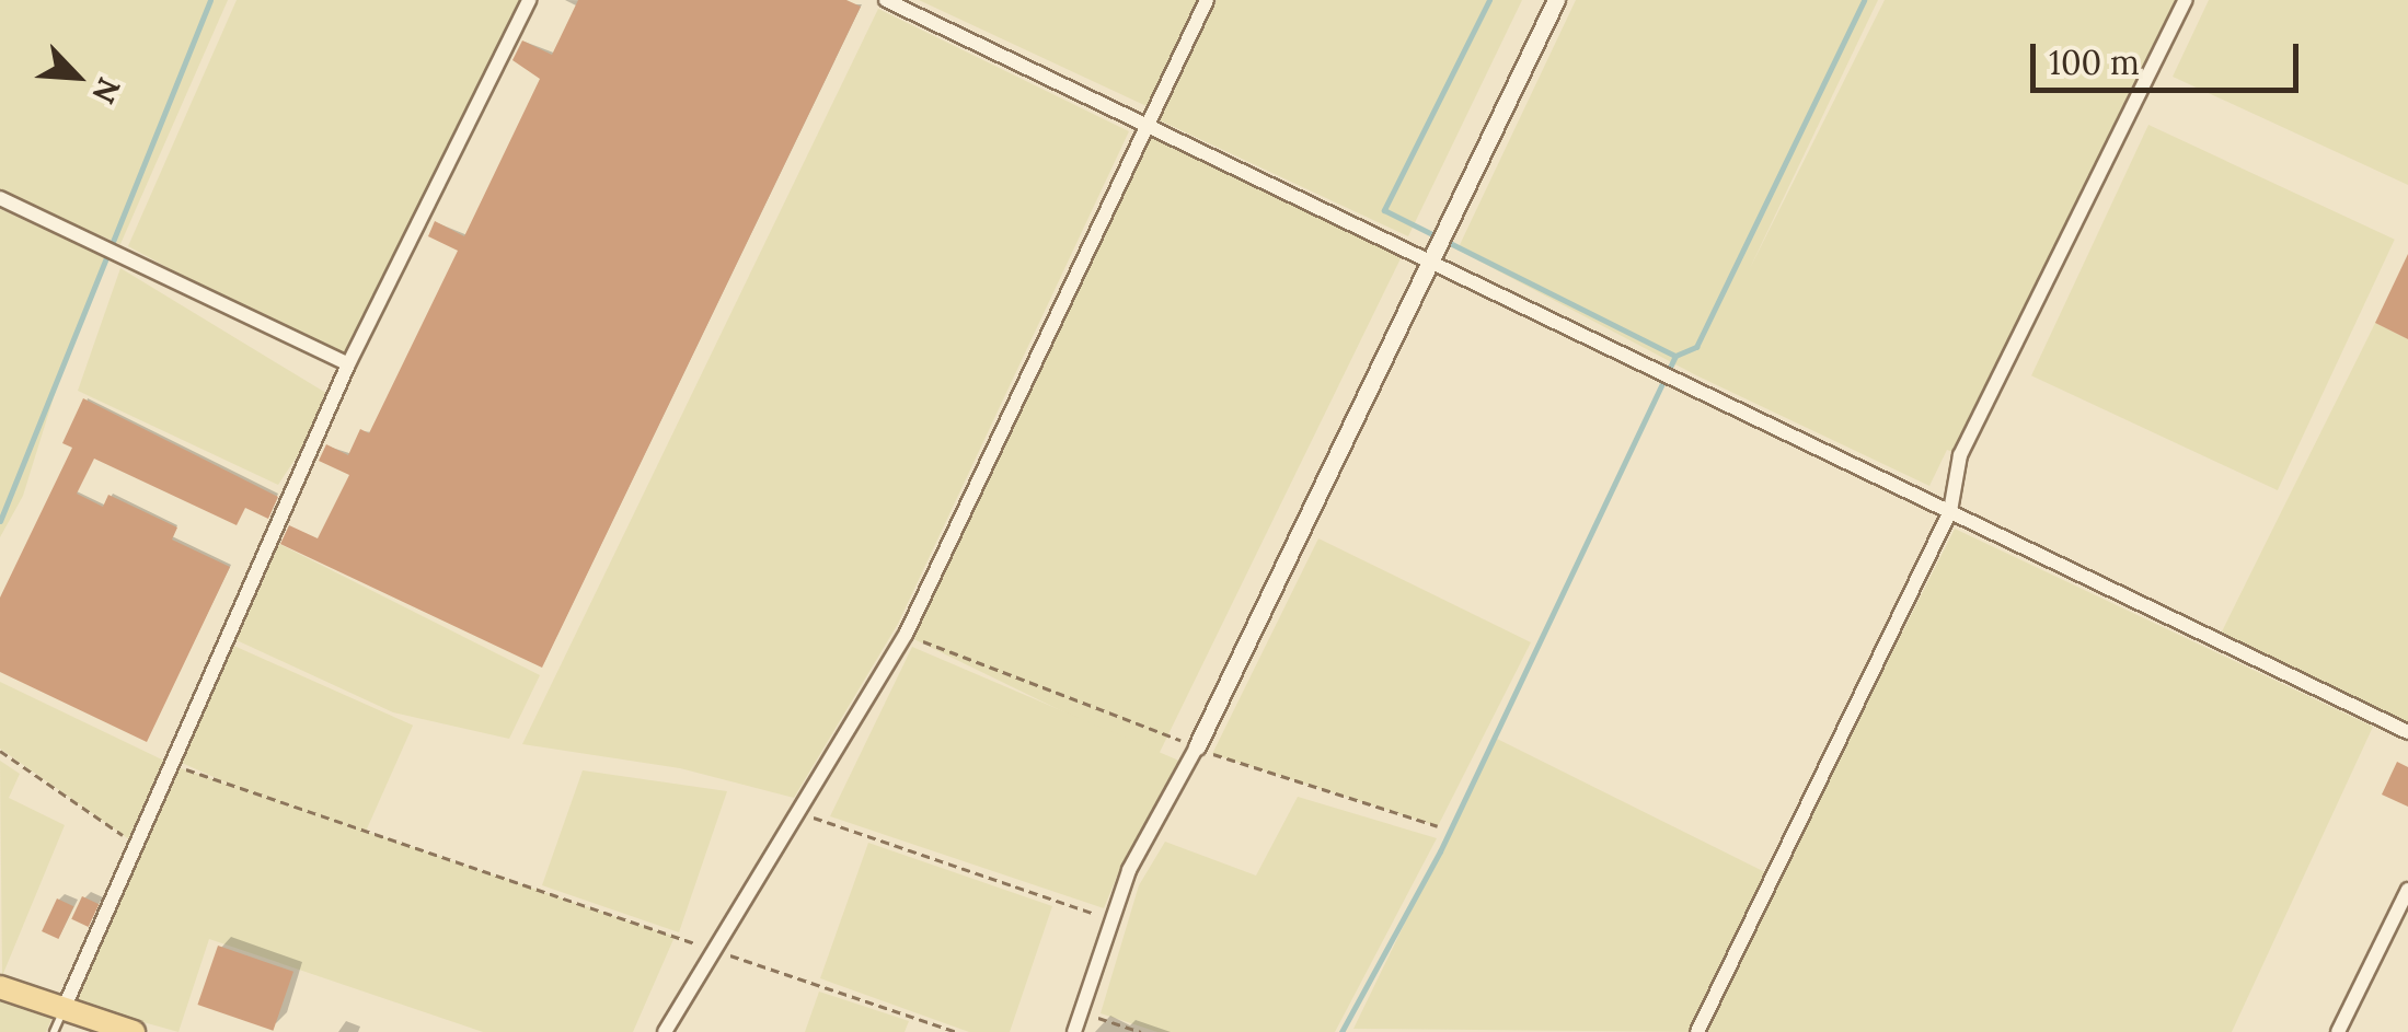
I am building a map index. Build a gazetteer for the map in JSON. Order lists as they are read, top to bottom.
{
  "scale_bar": "100 m",
  "north": "bottom right"
}
